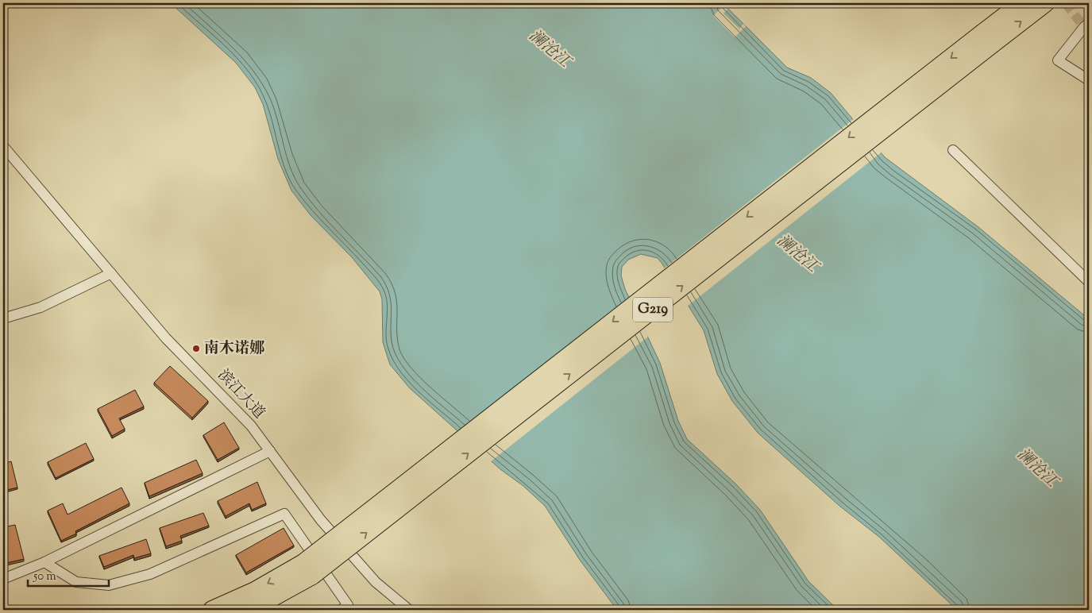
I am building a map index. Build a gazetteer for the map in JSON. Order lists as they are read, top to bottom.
{
  "streets": {
    "highway": ["G219"],
    "street": ["滨江大道"]
  },
  "water": ["澜沧江"],
  "places": ["南木诺娜"],
  "scale_bar": "50 m"
}
